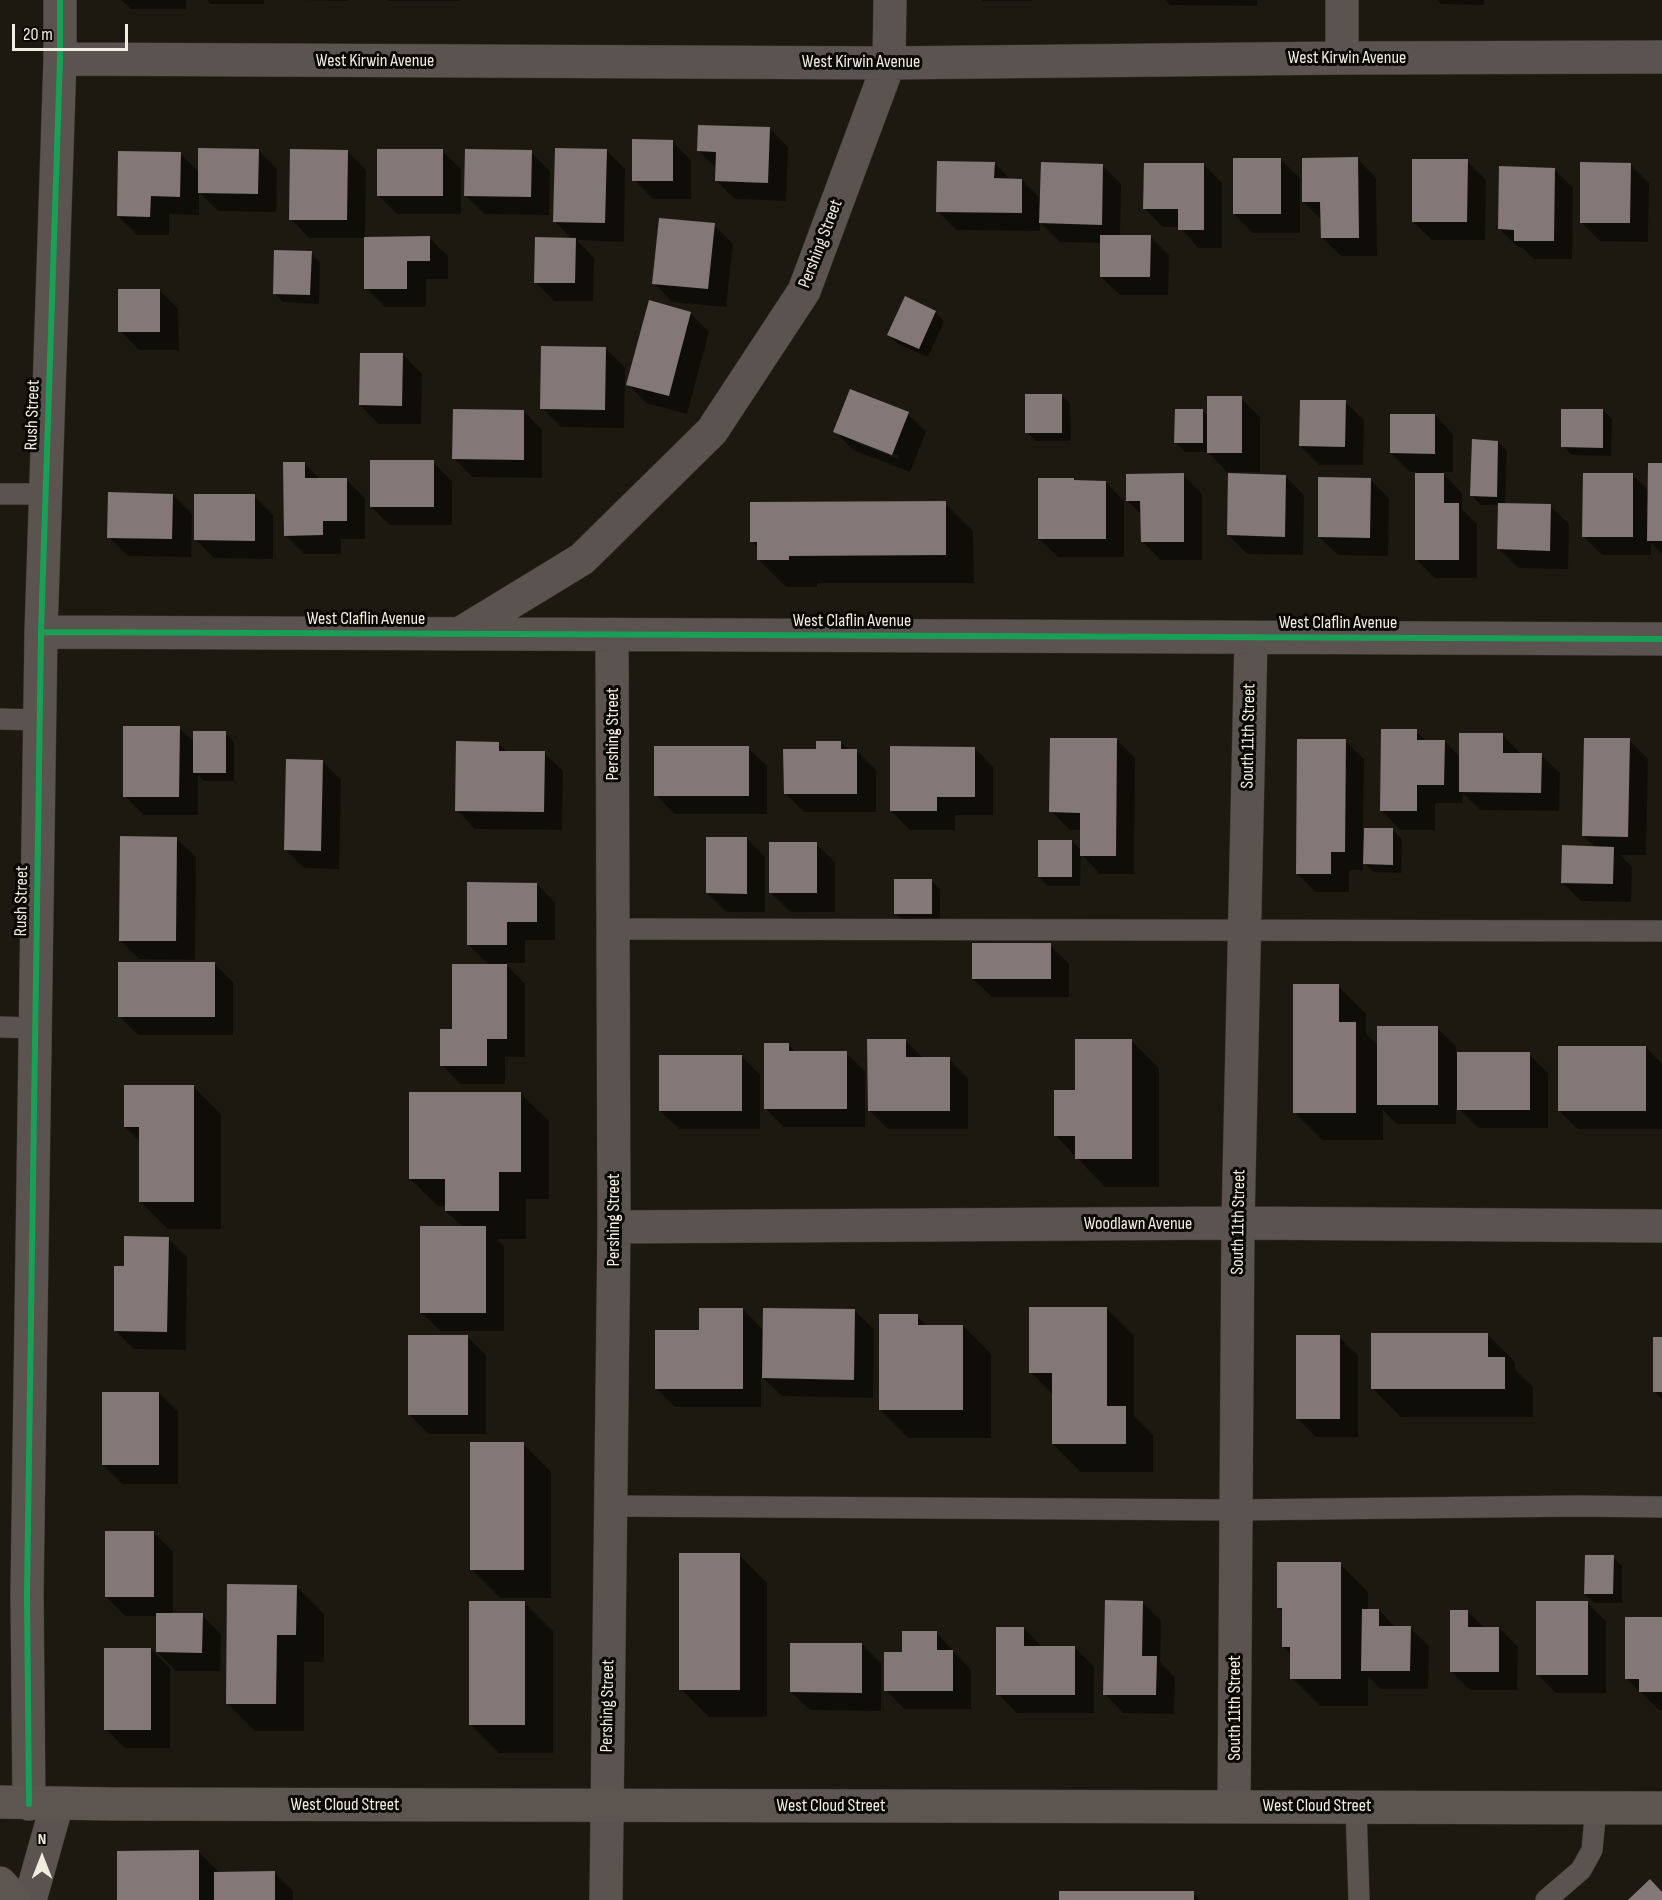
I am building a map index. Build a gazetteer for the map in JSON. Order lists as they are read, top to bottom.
{
  "streets": {
    "main road": ["West Cloud Street"],
    "street": [
      "West Kirwin Avenue",
      "Pershing Street",
      "Rush Street",
      "West Claflin Avenue",
      "South 11th Street",
      "Woodlawn Avenue"
    ]
  },
  "crossings": [
    ["West Kirwin Avenue", "Pershing Street"],
    ["West Kirwin Avenue", "Rush Street"],
    ["Pershing Street", "West Claflin Avenue"],
    ["Pershing Street", "Woodlawn Avenue"],
    ["Pershing Street", "West Cloud Street"],
    ["Rush Street", "West Claflin Avenue"],
    ["Rush Street", "West Cloud Street"],
    ["West Claflin Avenue", "South 11th Street"],
    ["South 11th Street", "Woodlawn Avenue"],
    ["South 11th Street", "West Cloud Street"]
  ],
  "scale_bar": "20 m",
  "north": "top"
}
